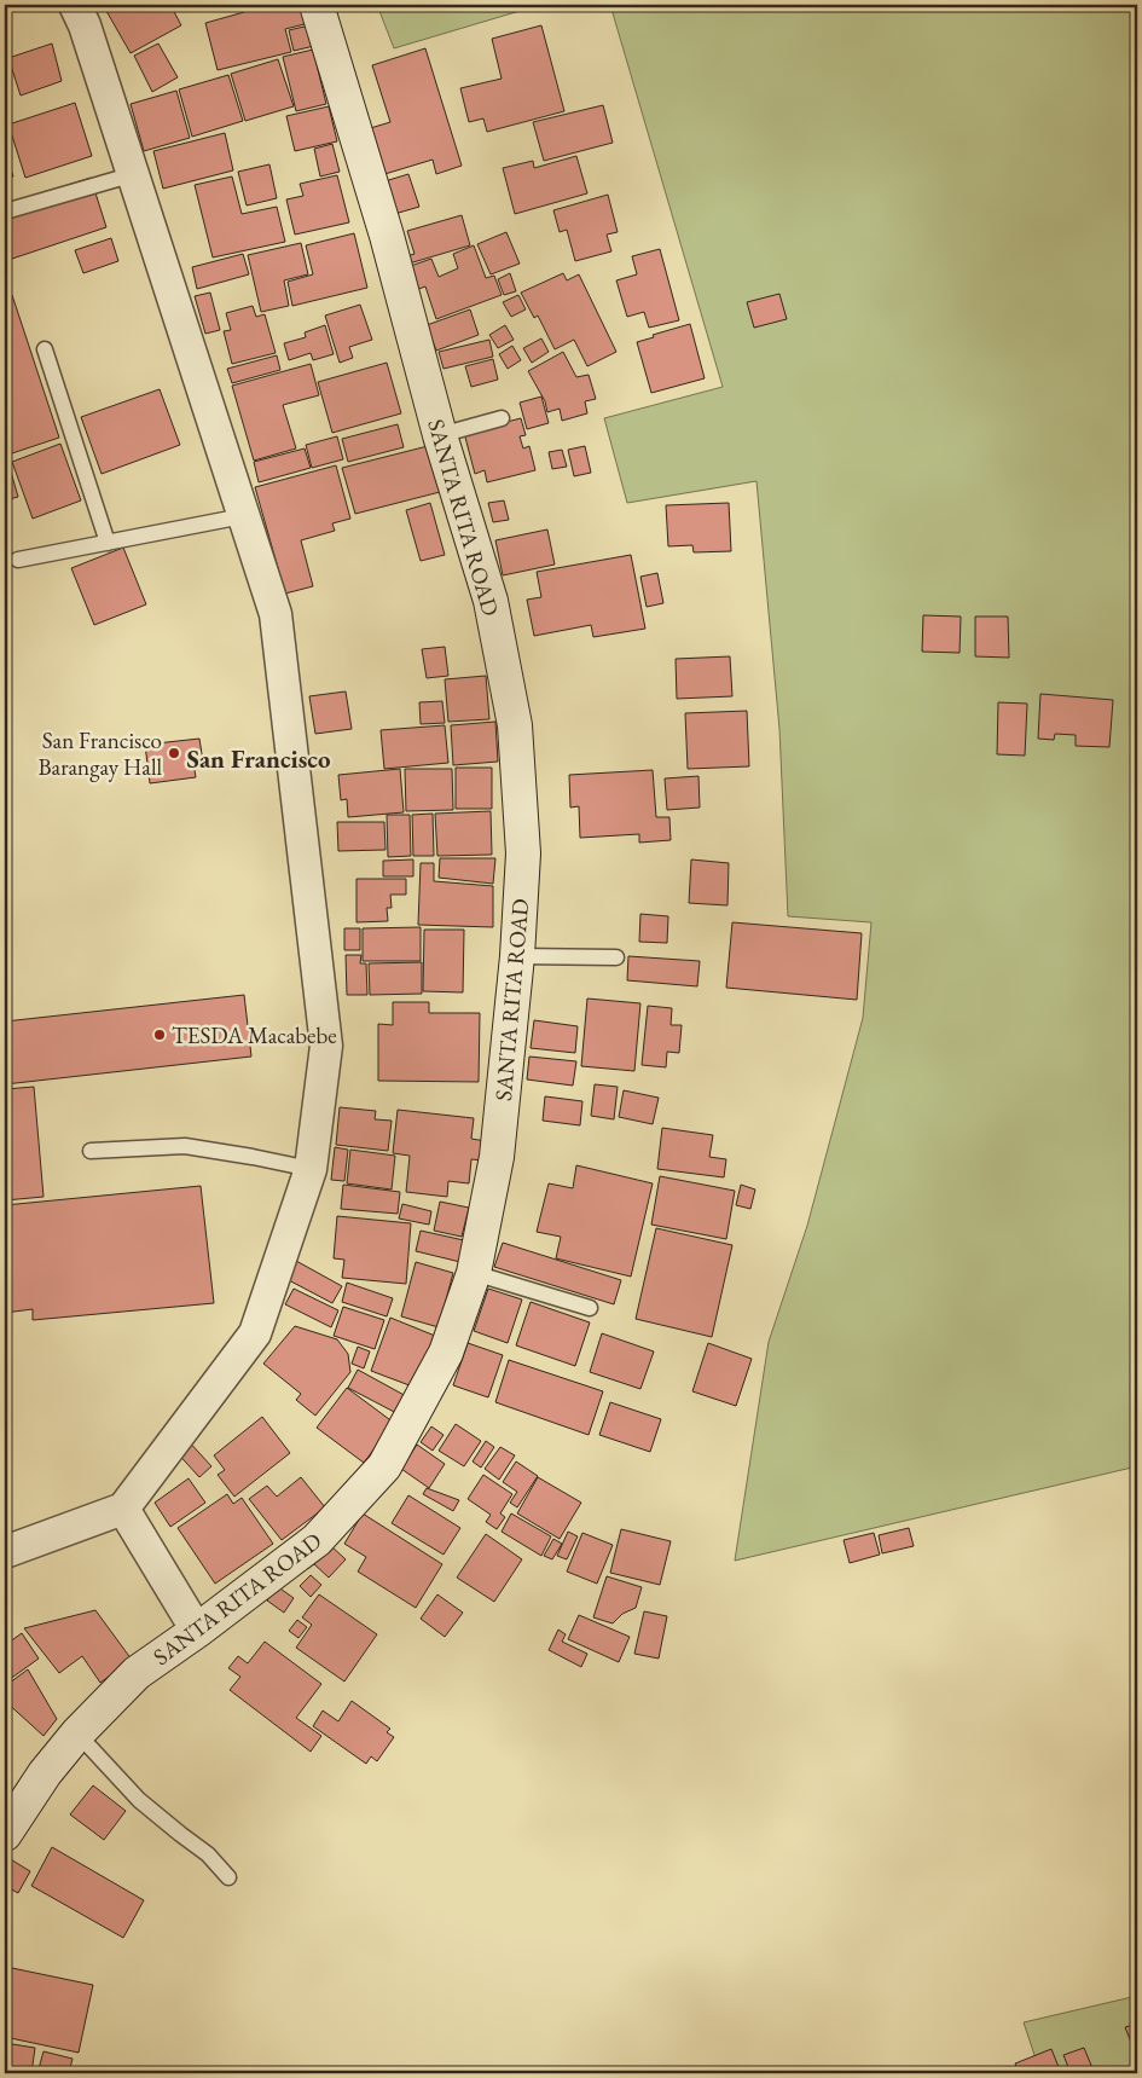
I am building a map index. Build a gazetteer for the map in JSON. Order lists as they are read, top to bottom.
{
  "streets": {
    "street": ["SANTA RITA ROAD"]
  },
  "districts": ["San Francisco"],
  "places": ["San Francisco Barangay Hall", "TESDA Macabebe"]
}
